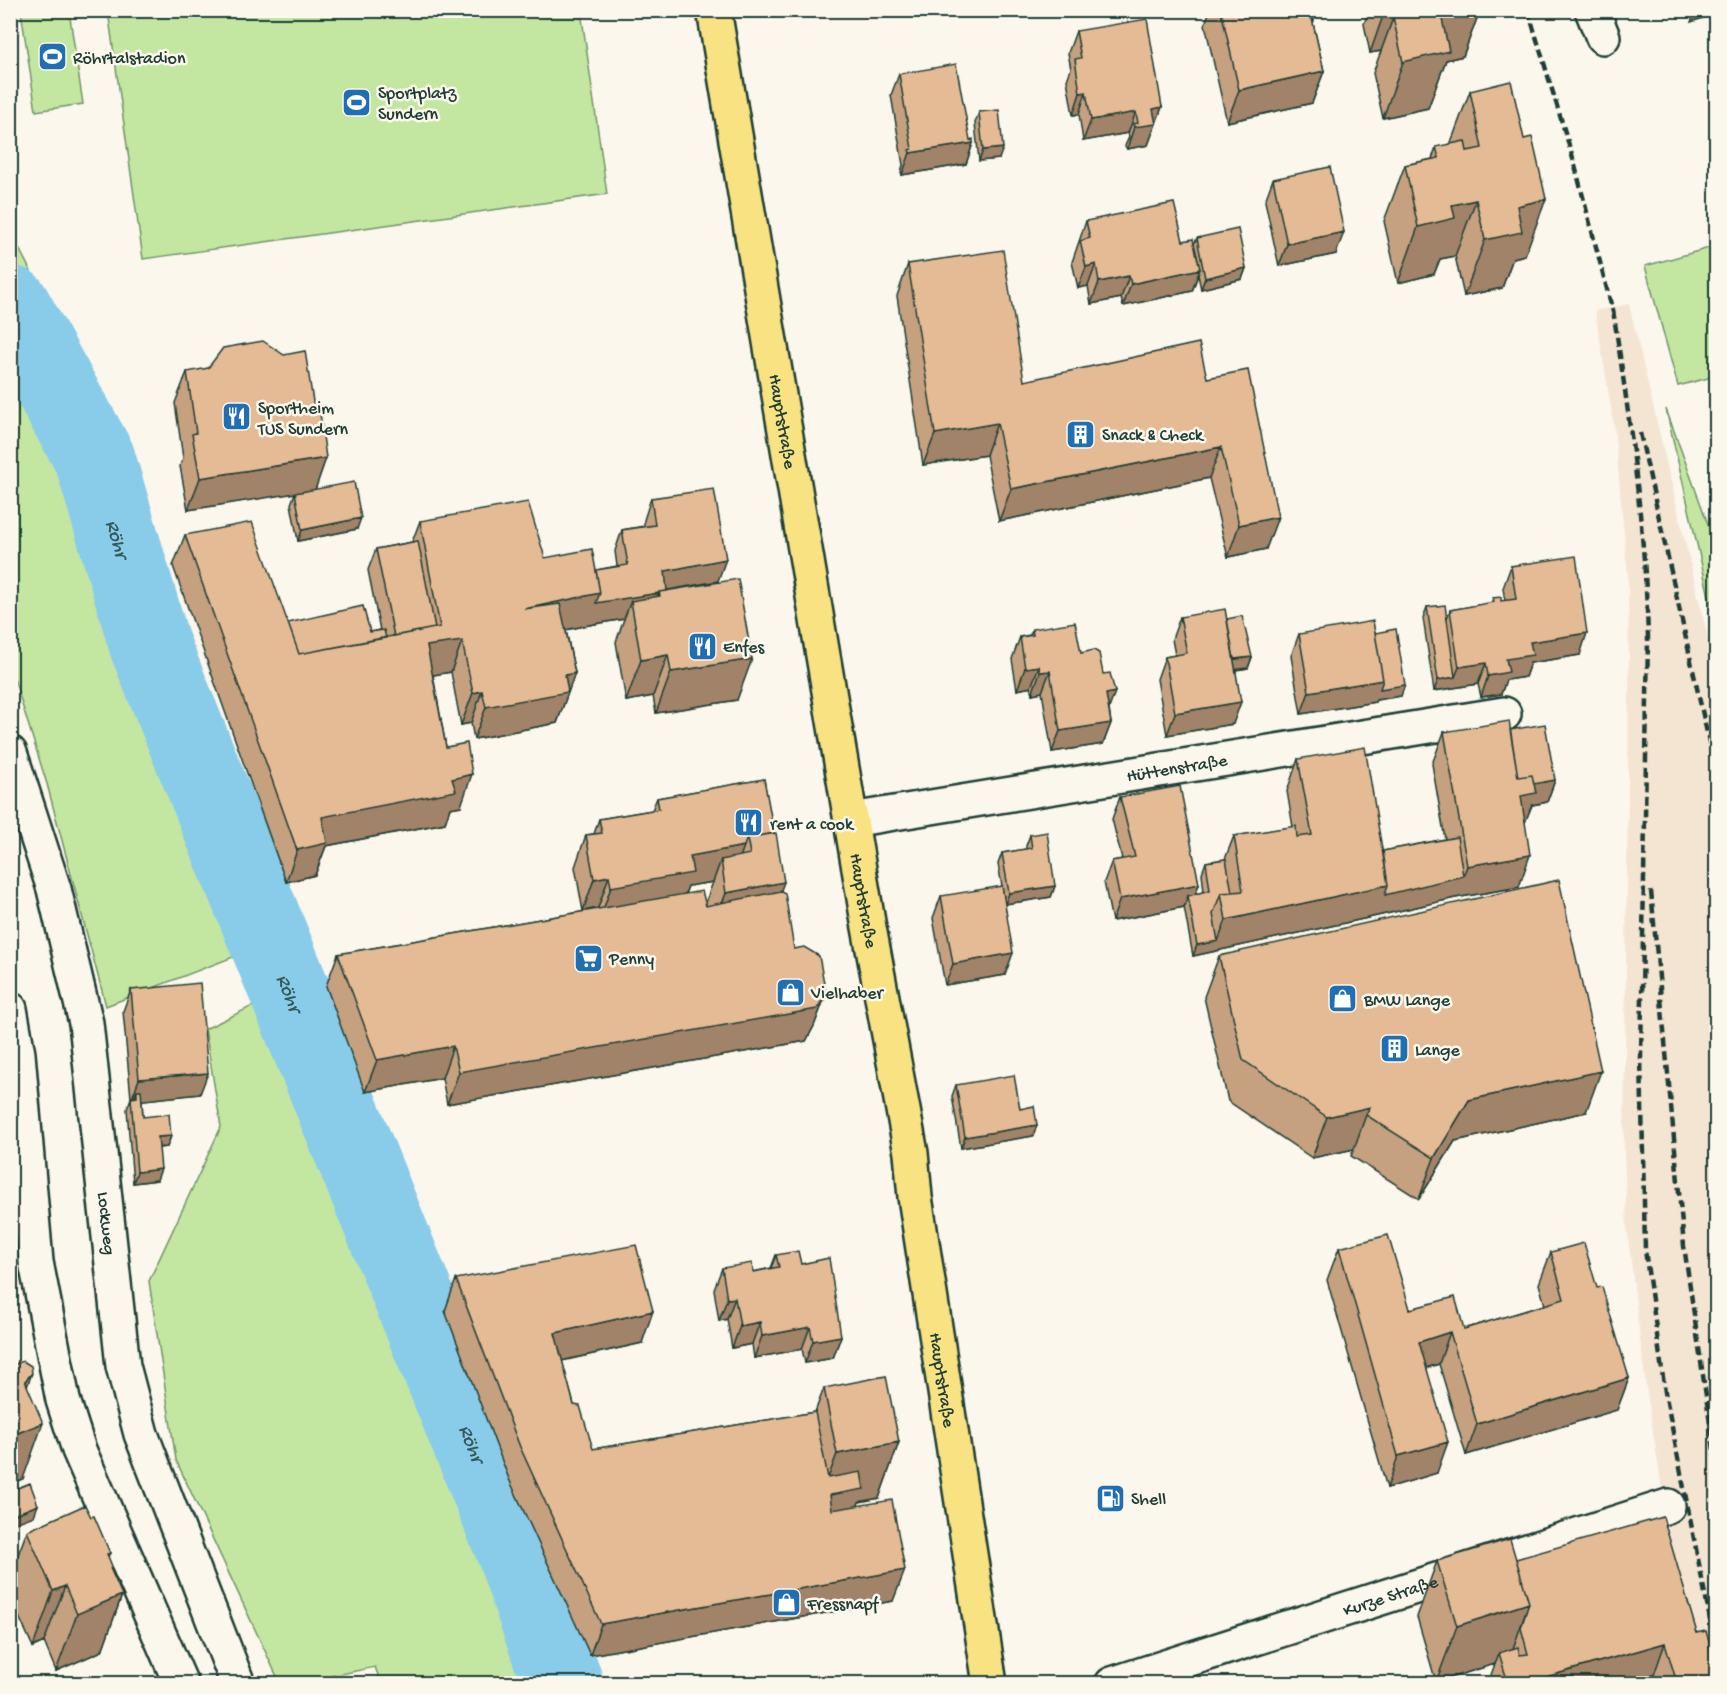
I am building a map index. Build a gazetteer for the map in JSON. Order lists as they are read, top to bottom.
{
  "streets": {
    "main road": ["Hauptstraße"],
    "street": ["Hüttenstraße", "Lockweg", "Kurze Straße"]
  },
  "crossings": [
    ["Hauptstraße", "Hüttenstraße"]
  ],
  "water": ["Röhr"],
  "places": {
    "sports": ["Röhrtalstadion", "Sportplatz Sundern"],
    "restaurant": ["Sportheim TUS Sundern", "Enfes", "rent a cook"],
    "building": ["Snack & Check", "Lange"],
    "supermarket": ["Penny"],
    "shop": ["Vielhaber", "BMW Lange", "Fressnapf"],
    "fuel station": ["Shell"]
  }
}
